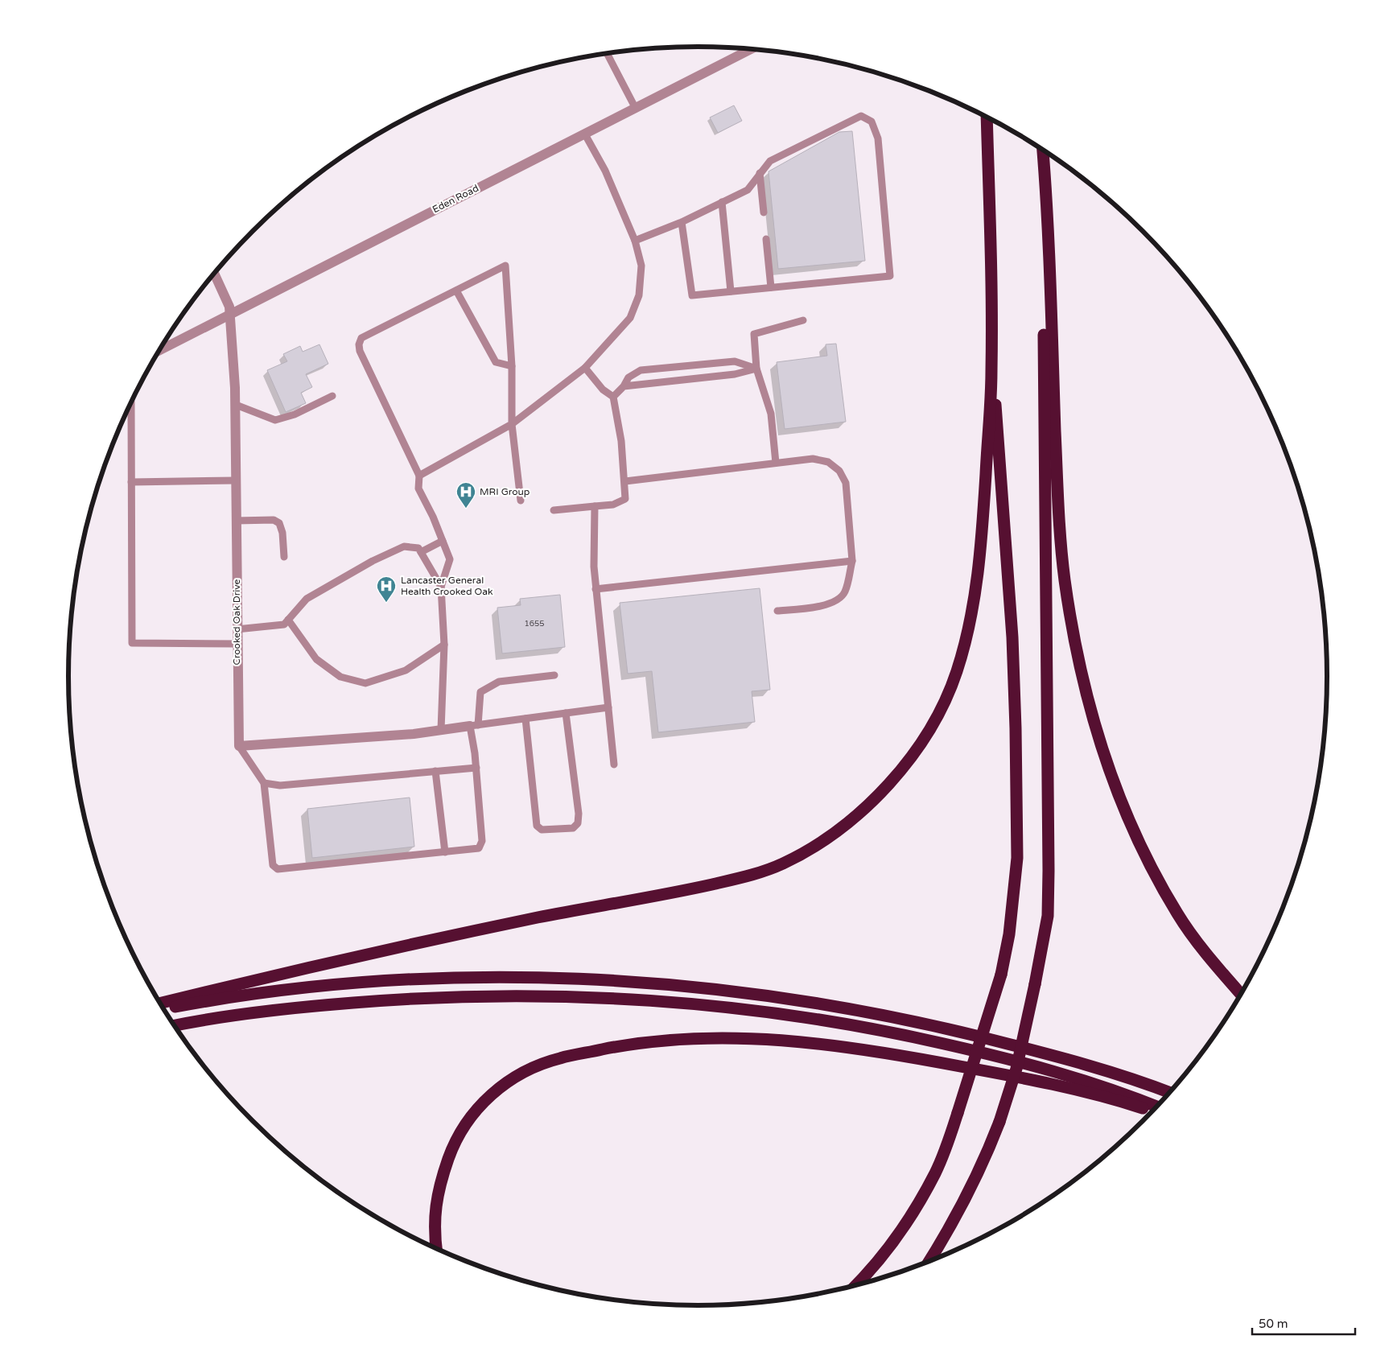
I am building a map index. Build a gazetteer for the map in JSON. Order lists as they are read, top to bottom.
{
  "streets": {
    "street": ["Eden Road", "Crooked Oak Drive"]
  },
  "crossings": [
    ["Eden Road", "Crooked Oak Drive"]
  ],
  "places": {
    "hospital": ["MRI Group", "Lancaster General Health Crooked Oak"]
  },
  "house_numbers": ["1655"],
  "scale_bar": "50 m"
}
